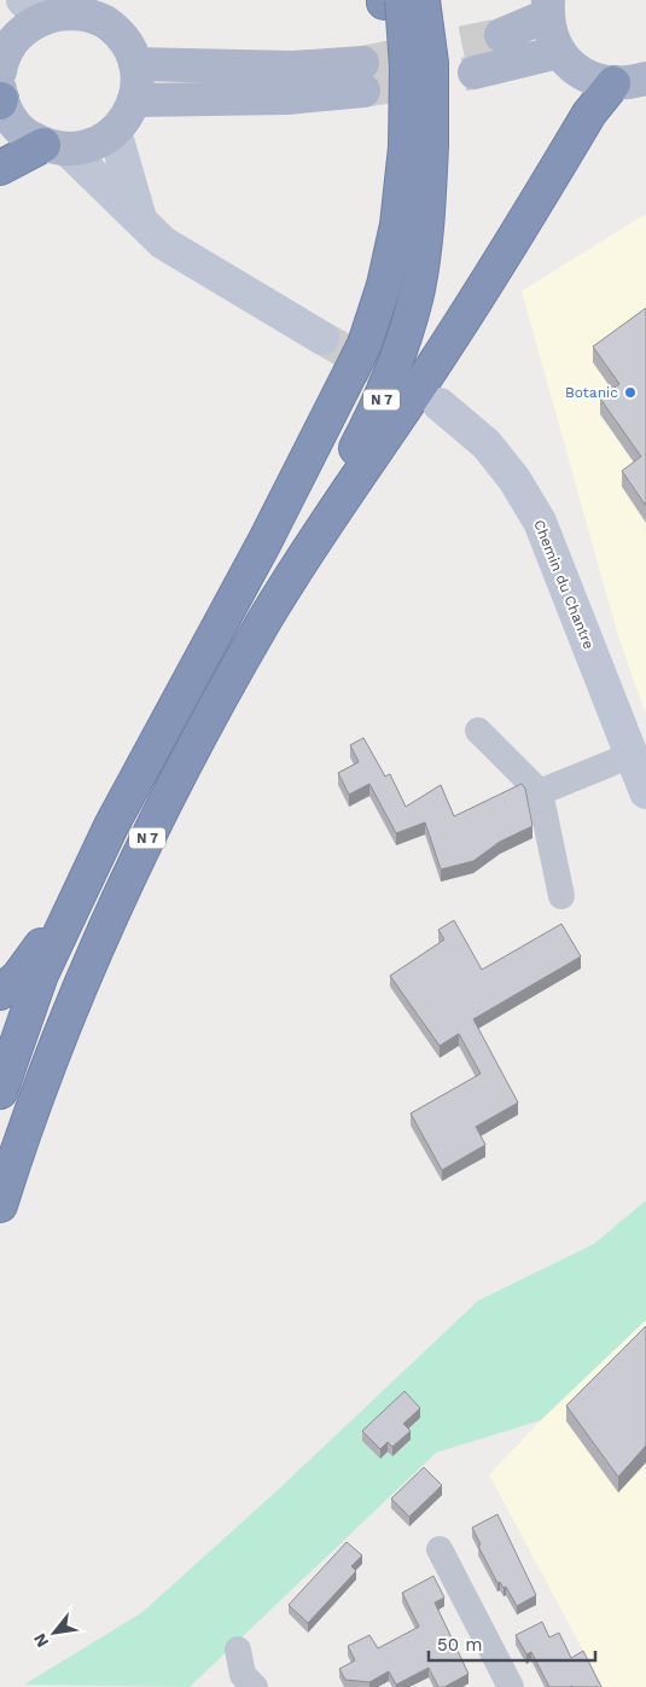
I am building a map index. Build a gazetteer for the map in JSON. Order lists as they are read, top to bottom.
{
  "streets": {
    "highway": ["N 7"],
    "street": ["Chemin du Chantre"]
  },
  "places": ["Botanic"],
  "scale_bar": "50 m",
  "north": "bottom left"
}
